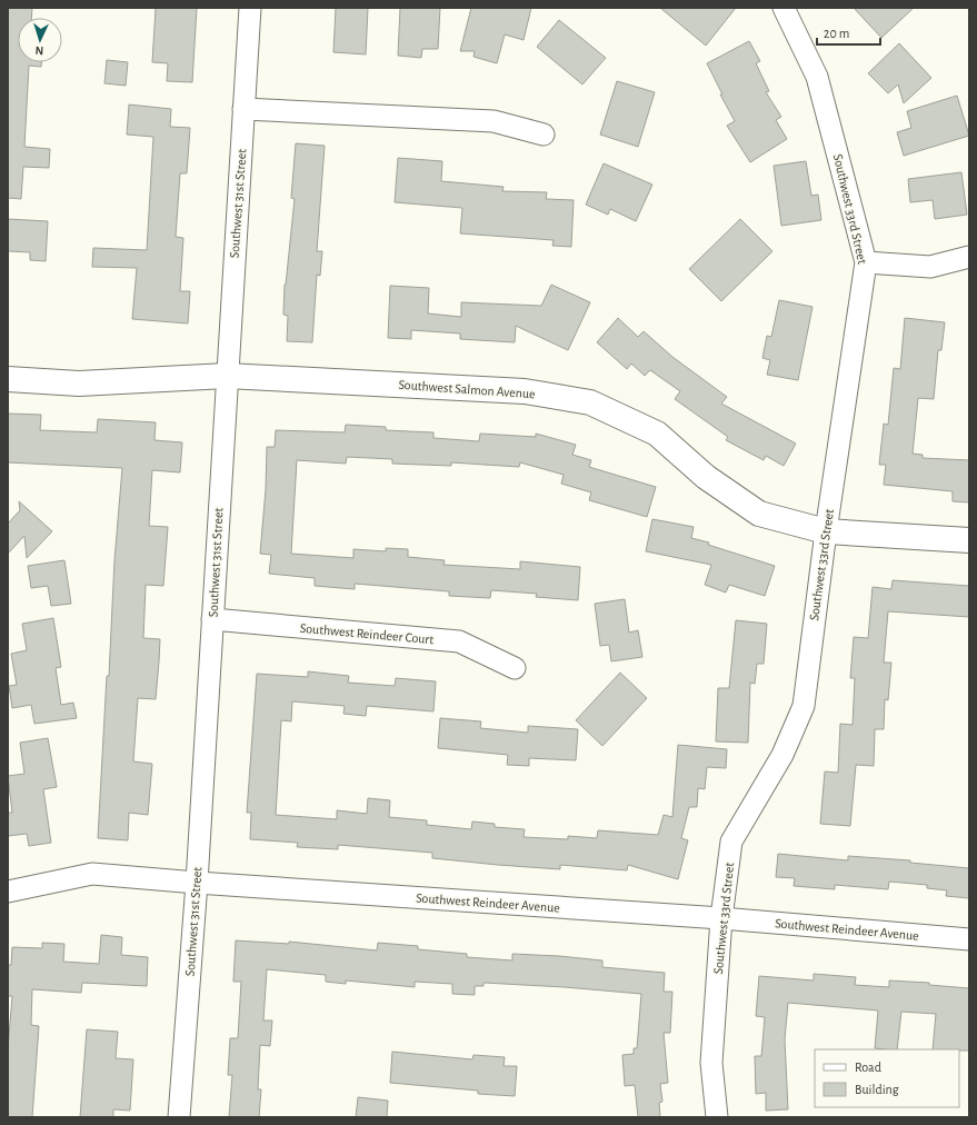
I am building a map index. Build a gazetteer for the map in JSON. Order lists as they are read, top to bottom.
{
  "streets": {
    "street": [
      "Southwest 31st Street",
      "Southwest 33rd Street",
      "Southwest Salmon Avenue",
      "Southwest Reindeer Court",
      "Southwest Reindeer Avenue"
    ]
  },
  "crossings": [
    ["Southwest 31st Street", "Southwest Salmon Avenue"],
    ["Southwest 31st Street", "Southwest Reindeer Court"],
    ["Southwest 31st Street", "Southwest Reindeer Avenue"],
    ["Southwest 33rd Street", "Southwest Salmon Avenue"],
    ["Southwest 33rd Street", "Southwest Reindeer Avenue"]
  ],
  "legend": ["Road", "Building"],
  "scale_bar": "20 m",
  "north": "bottom"
}
